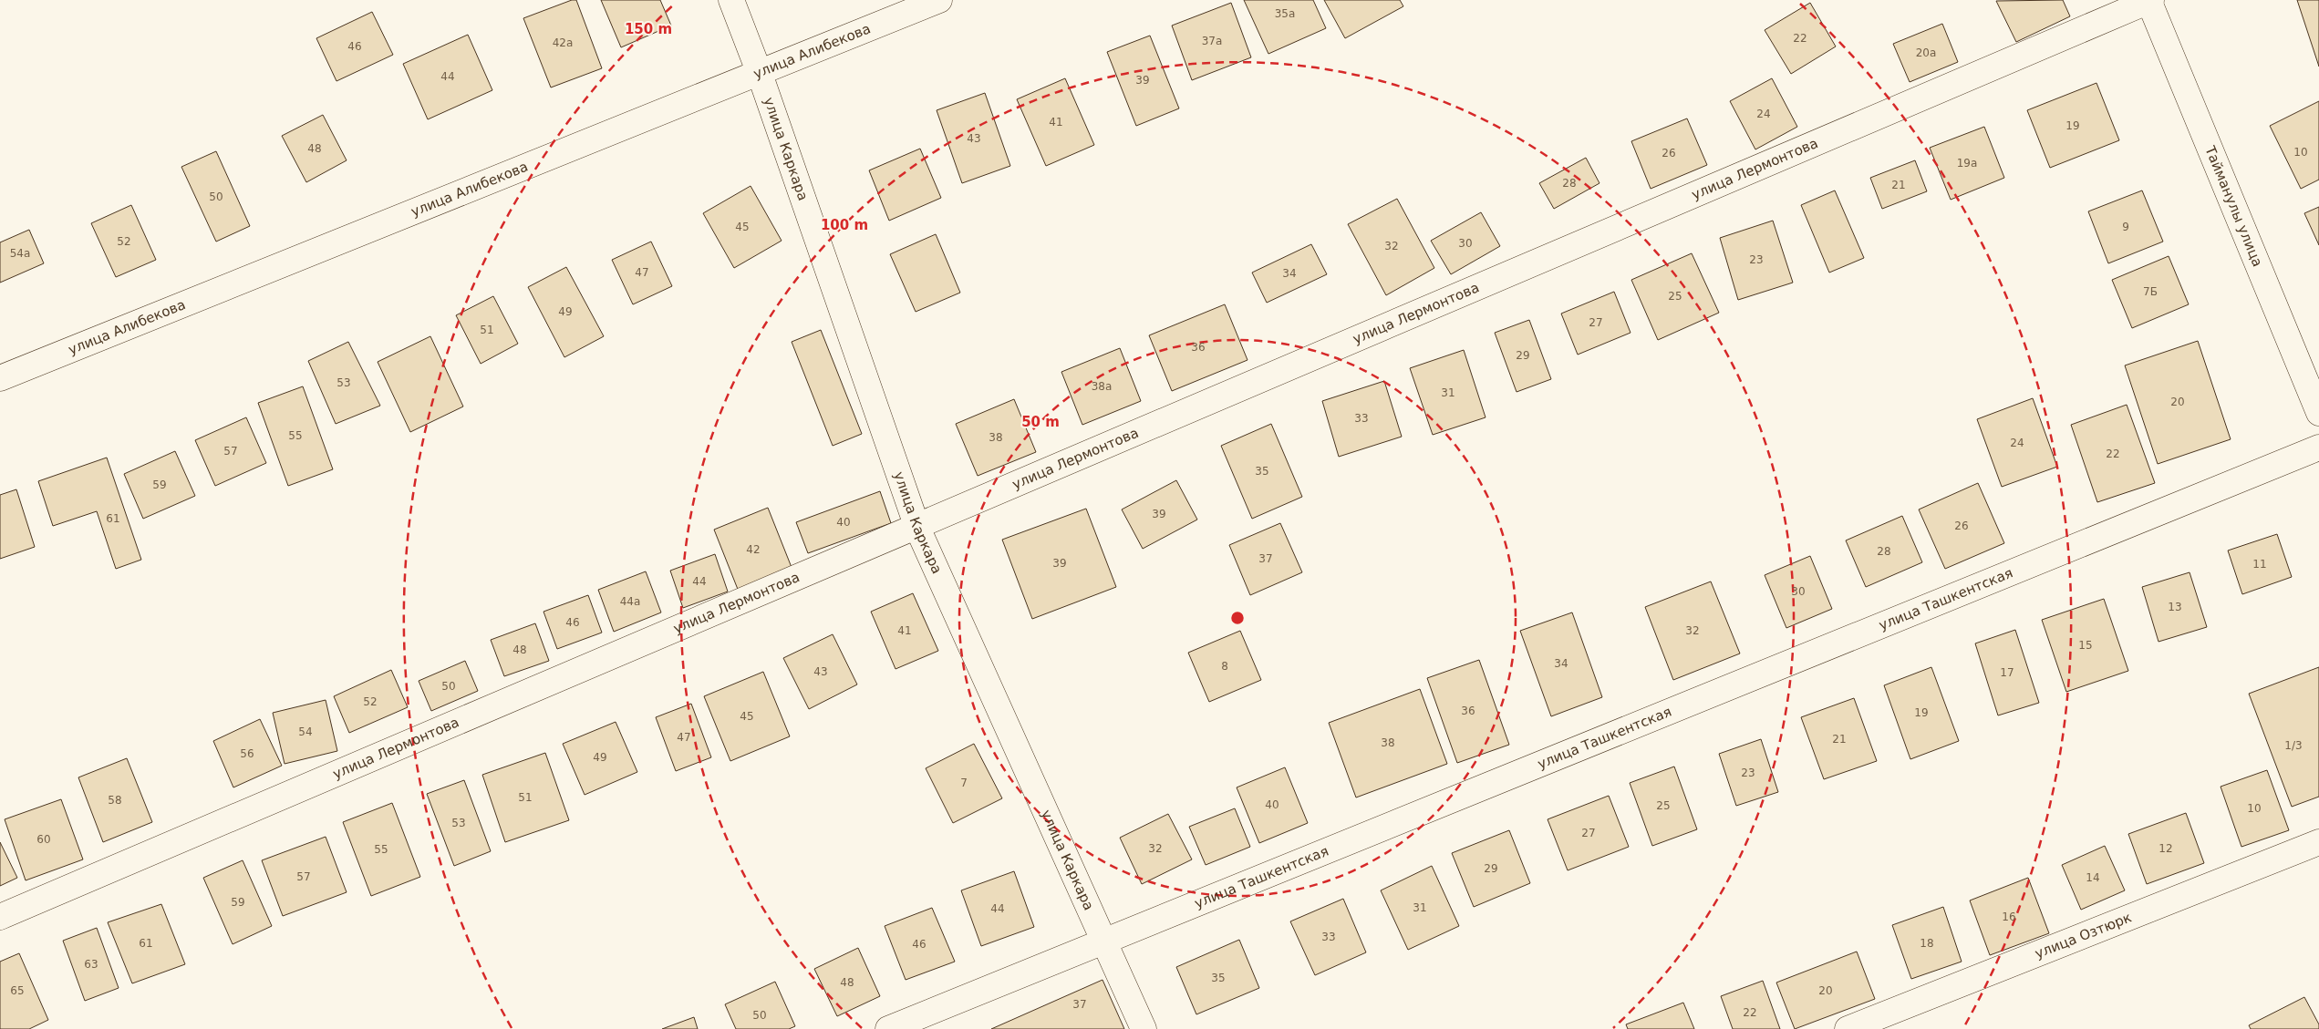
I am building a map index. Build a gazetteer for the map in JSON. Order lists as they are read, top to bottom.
{
  "streets": {
    "street": [
      "улица Алибекова",
      "улица Каркара",
      "улица Лермонтова",
      "Тайманулы улица",
      "улица Ташкентская",
      "улица Озтюрк"
    ]
  },
  "crossings": [
    ["улица Алибекова", "улица Каркара"],
    ["улица Каркара", "улица Лермонтова"],
    ["улица Каркара", "улица Ташкентская"],
    ["улица Лермонтова", "Тайманулы улица"]
  ],
  "house_numbers": [
    "35а",
    "22",
    "37а",
    "42а",
    "46",
    "20а",
    "44",
    "39",
    "24",
    "41",
    "19",
    "43",
    "48",
    "10",
    "26",
    "19а",
    "28",
    "21",
    "50",
    "45",
    "9",
    "52",
    "30",
    "32",
    "54а",
    "23",
    "47",
    "34",
    "7Б",
    "25",
    "49",
    "27",
    "51",
    "36",
    "29",
    "53",
    "38а",
    "31",
    "20",
    "33",
    "55",
    "38",
    "24",
    "57",
    "22",
    "35",
    "59",
    "39",
    "61",
    "40",
    "26",
    "42",
    "28",
    "37",
    "39",
    "11",
    "44",
    "30",
    "44а",
    "13",
    "46",
    "41",
    "32",
    "15",
    "48",
    "34",
    "8",
    "43",
    "17",
    "50",
    "52",
    "36",
    "19",
    "45",
    "54",
    "47",
    "21",
    "38",
    "1/3",
    "56",
    "49",
    "23",
    "7",
    "51",
    "58",
    "40",
    "25",
    "10",
    "53",
    "27",
    "60",
    "32",
    "12",
    "55",
    "29",
    "57",
    "14",
    "59",
    "31",
    "44",
    "16",
    "33",
    "61",
    "18",
    "46",
    "63",
    "35",
    "48",
    "65",
    "20",
    "37",
    "22",
    "50"
  ],
  "rings": ["150 m", "100 m", "50 m"]
}
